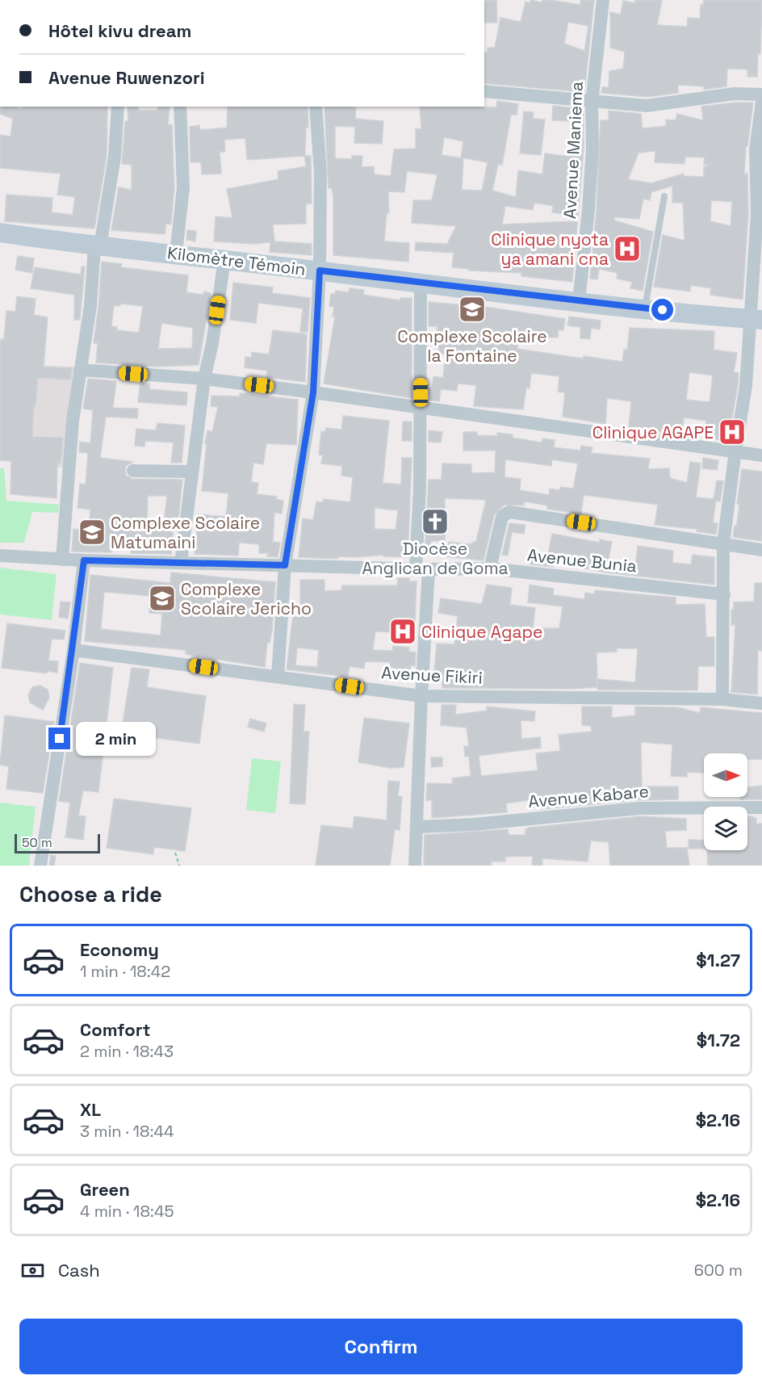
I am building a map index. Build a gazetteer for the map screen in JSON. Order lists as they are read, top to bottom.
{
  "streets": {
    "main road": ["Kilomètre Témoin"],
    "street": [
      "Avenue Maniema",
      "Avenue Bunia",
      "Avenue Fikiri",
      "Avenue Kabare"
    ]
  },
  "crossings": [
    ["Avenue Maniema", "Kilomètre Témoin"]
  ],
  "places": {
    "hospital": ["Clinique nyota ya amani cna", "Clinique AGAPE", "Clinique Agape"],
    "school or university": ["Complexe Scolaire la Fontaine", "Complexe Scolaire Matumaini", "Complexe Scolaire Jericho"],
    "church": ["Diocèse Anglican de Goma"]
  },
  "scale_bar": "50 m",
  "north": "right",
  "page": {
    "banner": ["Hôtel kivu dream", "Avenue Ruwenzori"],
    "bubble": "2 min",
    "scale": "50 m",
    "heading": "Choose a ride",
    "list": [
      {
        "name": "Economy",
        "note": "1 min · 18:42",
        "value": "$1.27"
      },
      {
        "name": "Comfort",
        "note": "2 min · 18:43",
        "value": "$1.72"
      },
      {
        "name": "XL",
        "note": "3 min · 18:44",
        "value": "$2.16"
      },
      {
        "name": "Green",
        "note": "4 min · 18:45",
        "value": "$2.16"
      }
    ],
    "pay": ["Cash", "600 m"],
    "buttons": "Confirm"
  }
}
